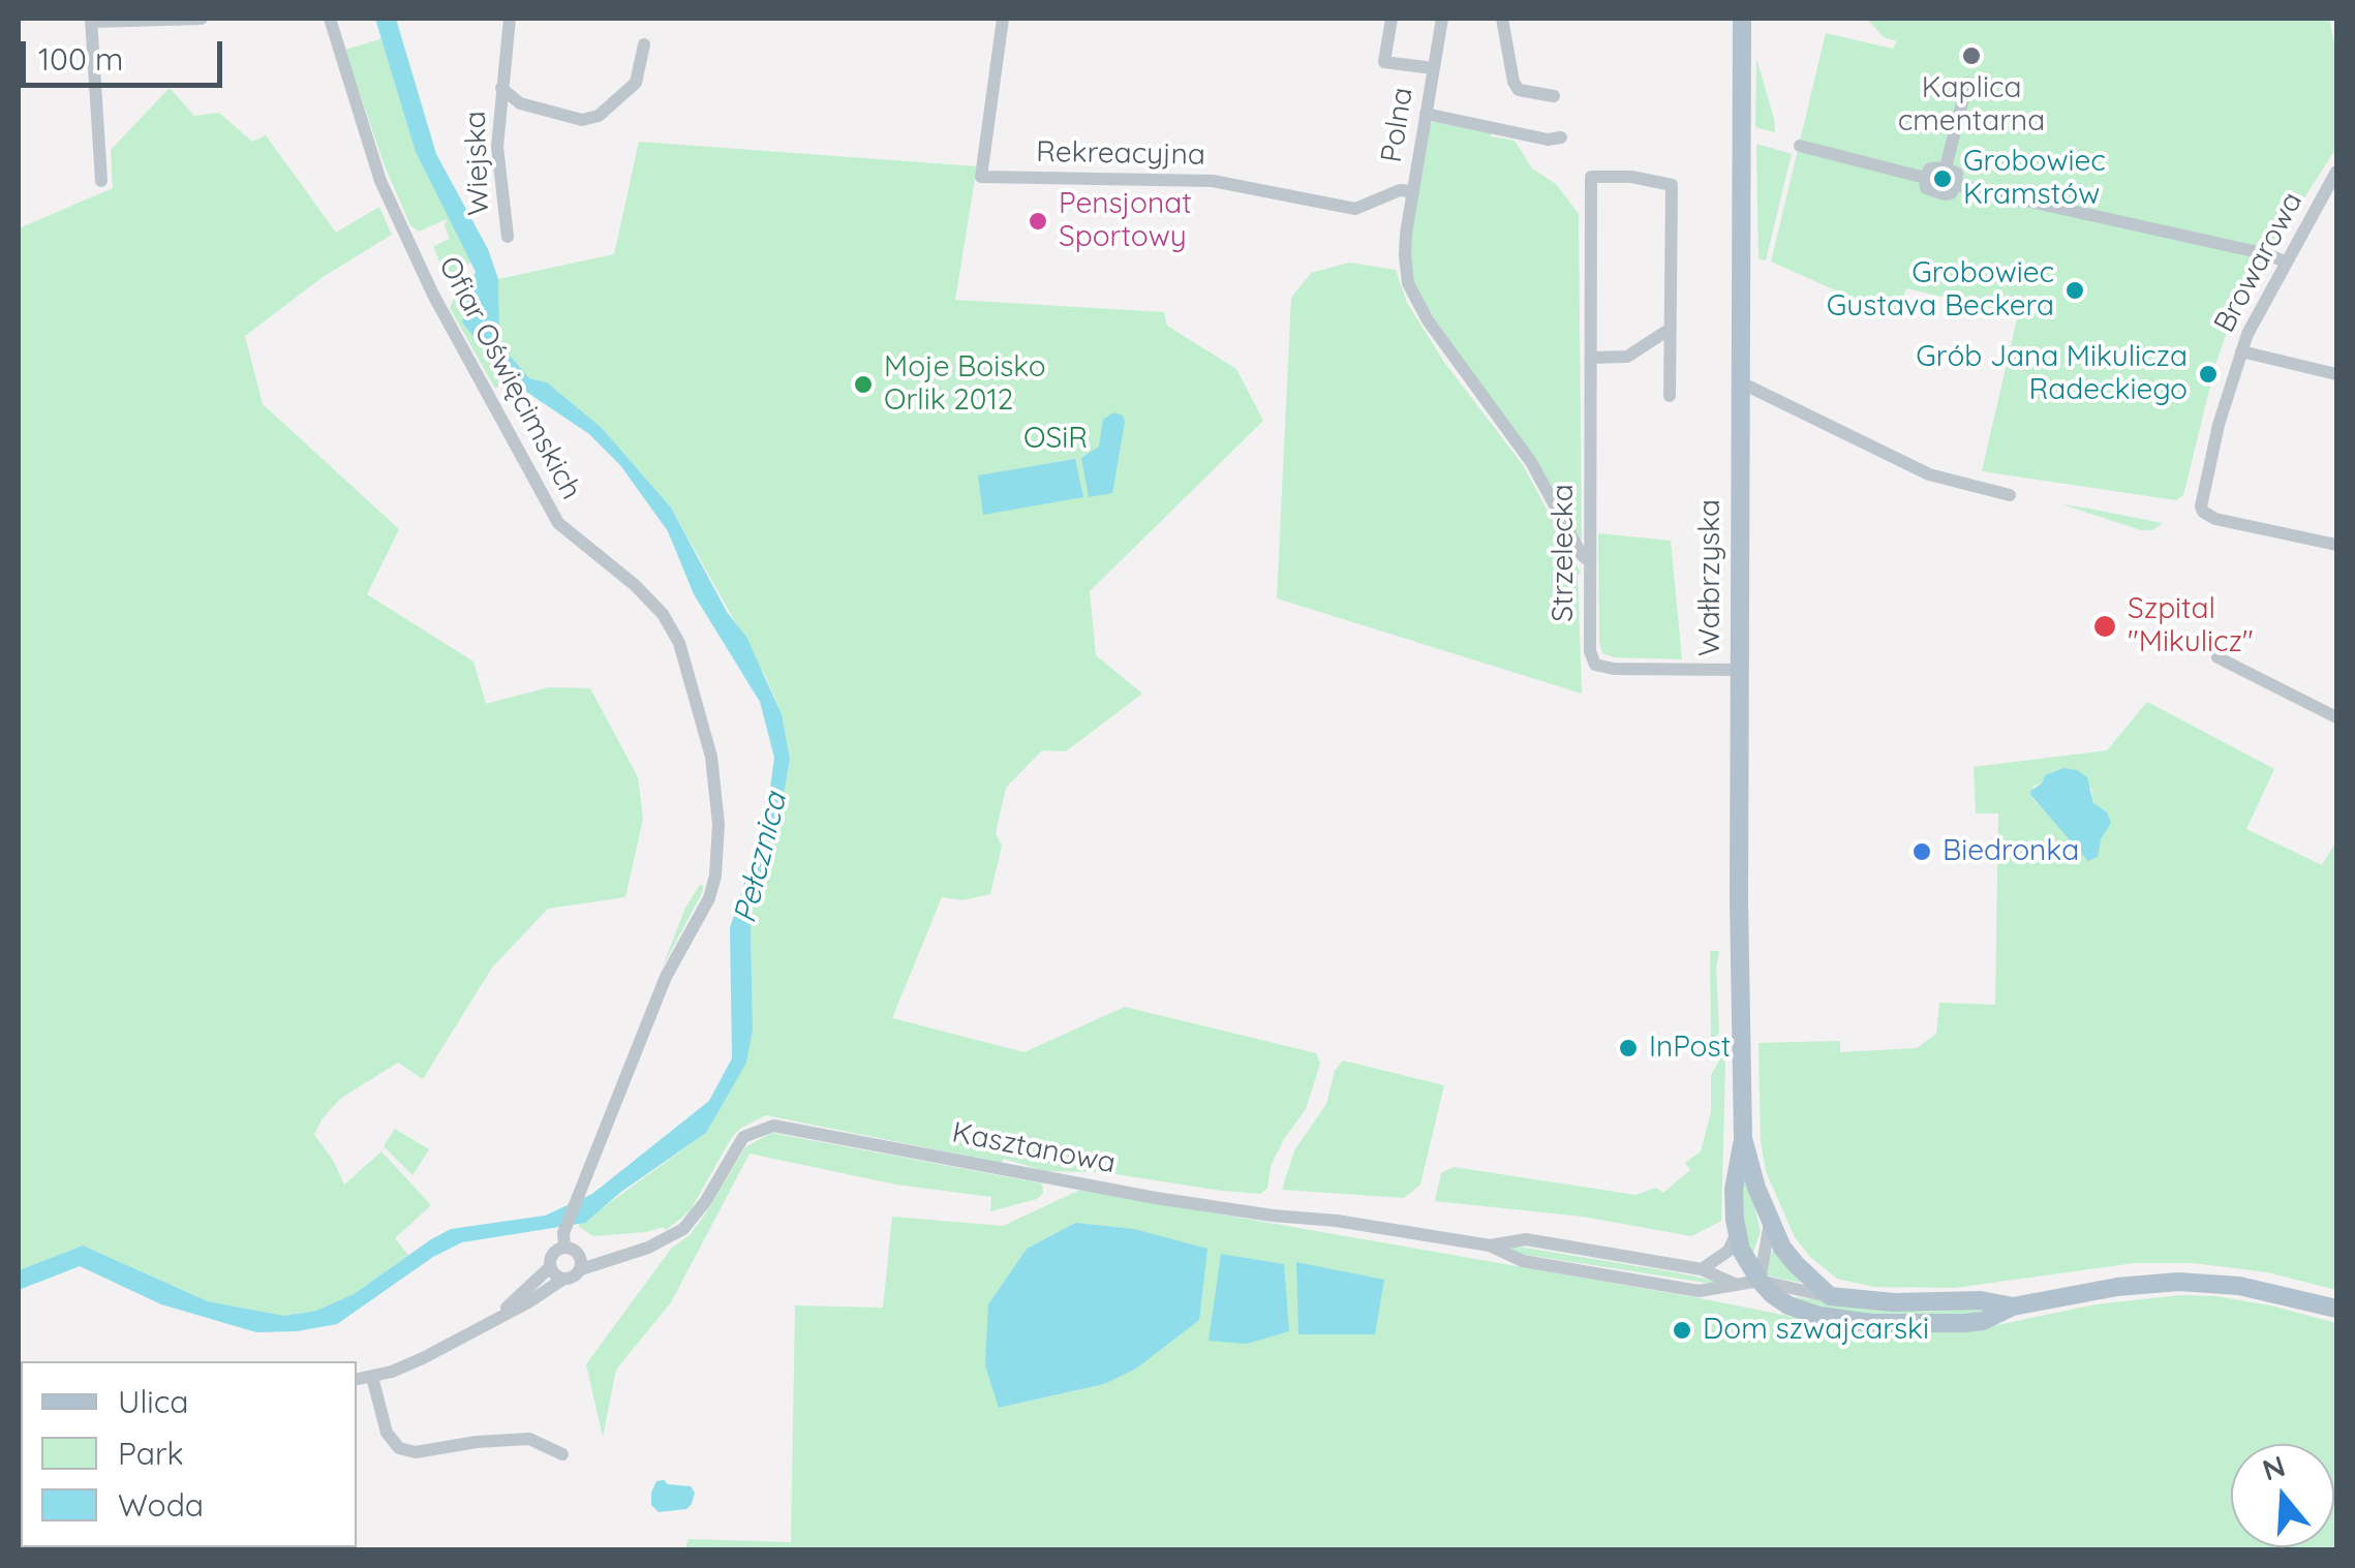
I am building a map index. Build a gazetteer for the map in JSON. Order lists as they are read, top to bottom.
{
  "streets": {
    "main road": ["Wałbrzyska"],
    "street": [
      "Polna",
      "Rekreacyjna",
      "Wiejska",
      "Browarowa",
      "Ofiar Oświęcimskich",
      "Strzelecka",
      "Kasztanowa"
    ]
  },
  "crossings": [
    ["Polna", "Rekreacyjna"],
    ["Polna", "Strzelecka"],
    ["Ofiar Oświęcimskich", "Kasztanowa"],
    ["Strzelecka", "Wałbrzyska"],
    ["Wałbrzyska", "Kasztanowa"]
  ],
  "water": ["Pełcznica"],
  "parks": ["OSiR"],
  "places": [
    "Kaplica cmentarna",
    "Grobowiec Kramstów",
    "Pensjonat Sportowy",
    "Grobowiec Gustava Beckera",
    "Grób Jana Mikulicza Radeckiego",
    "Moje Boisko Orlik 2012",
    "Szpital \"Mikulicz\"",
    "Biedronka",
    "InPost",
    "Dom szwajcarski"
  ],
  "legend": ["Ulica", "Park", "Woda"],
  "scale_bar": "100 m",
  "north": "top"
}
